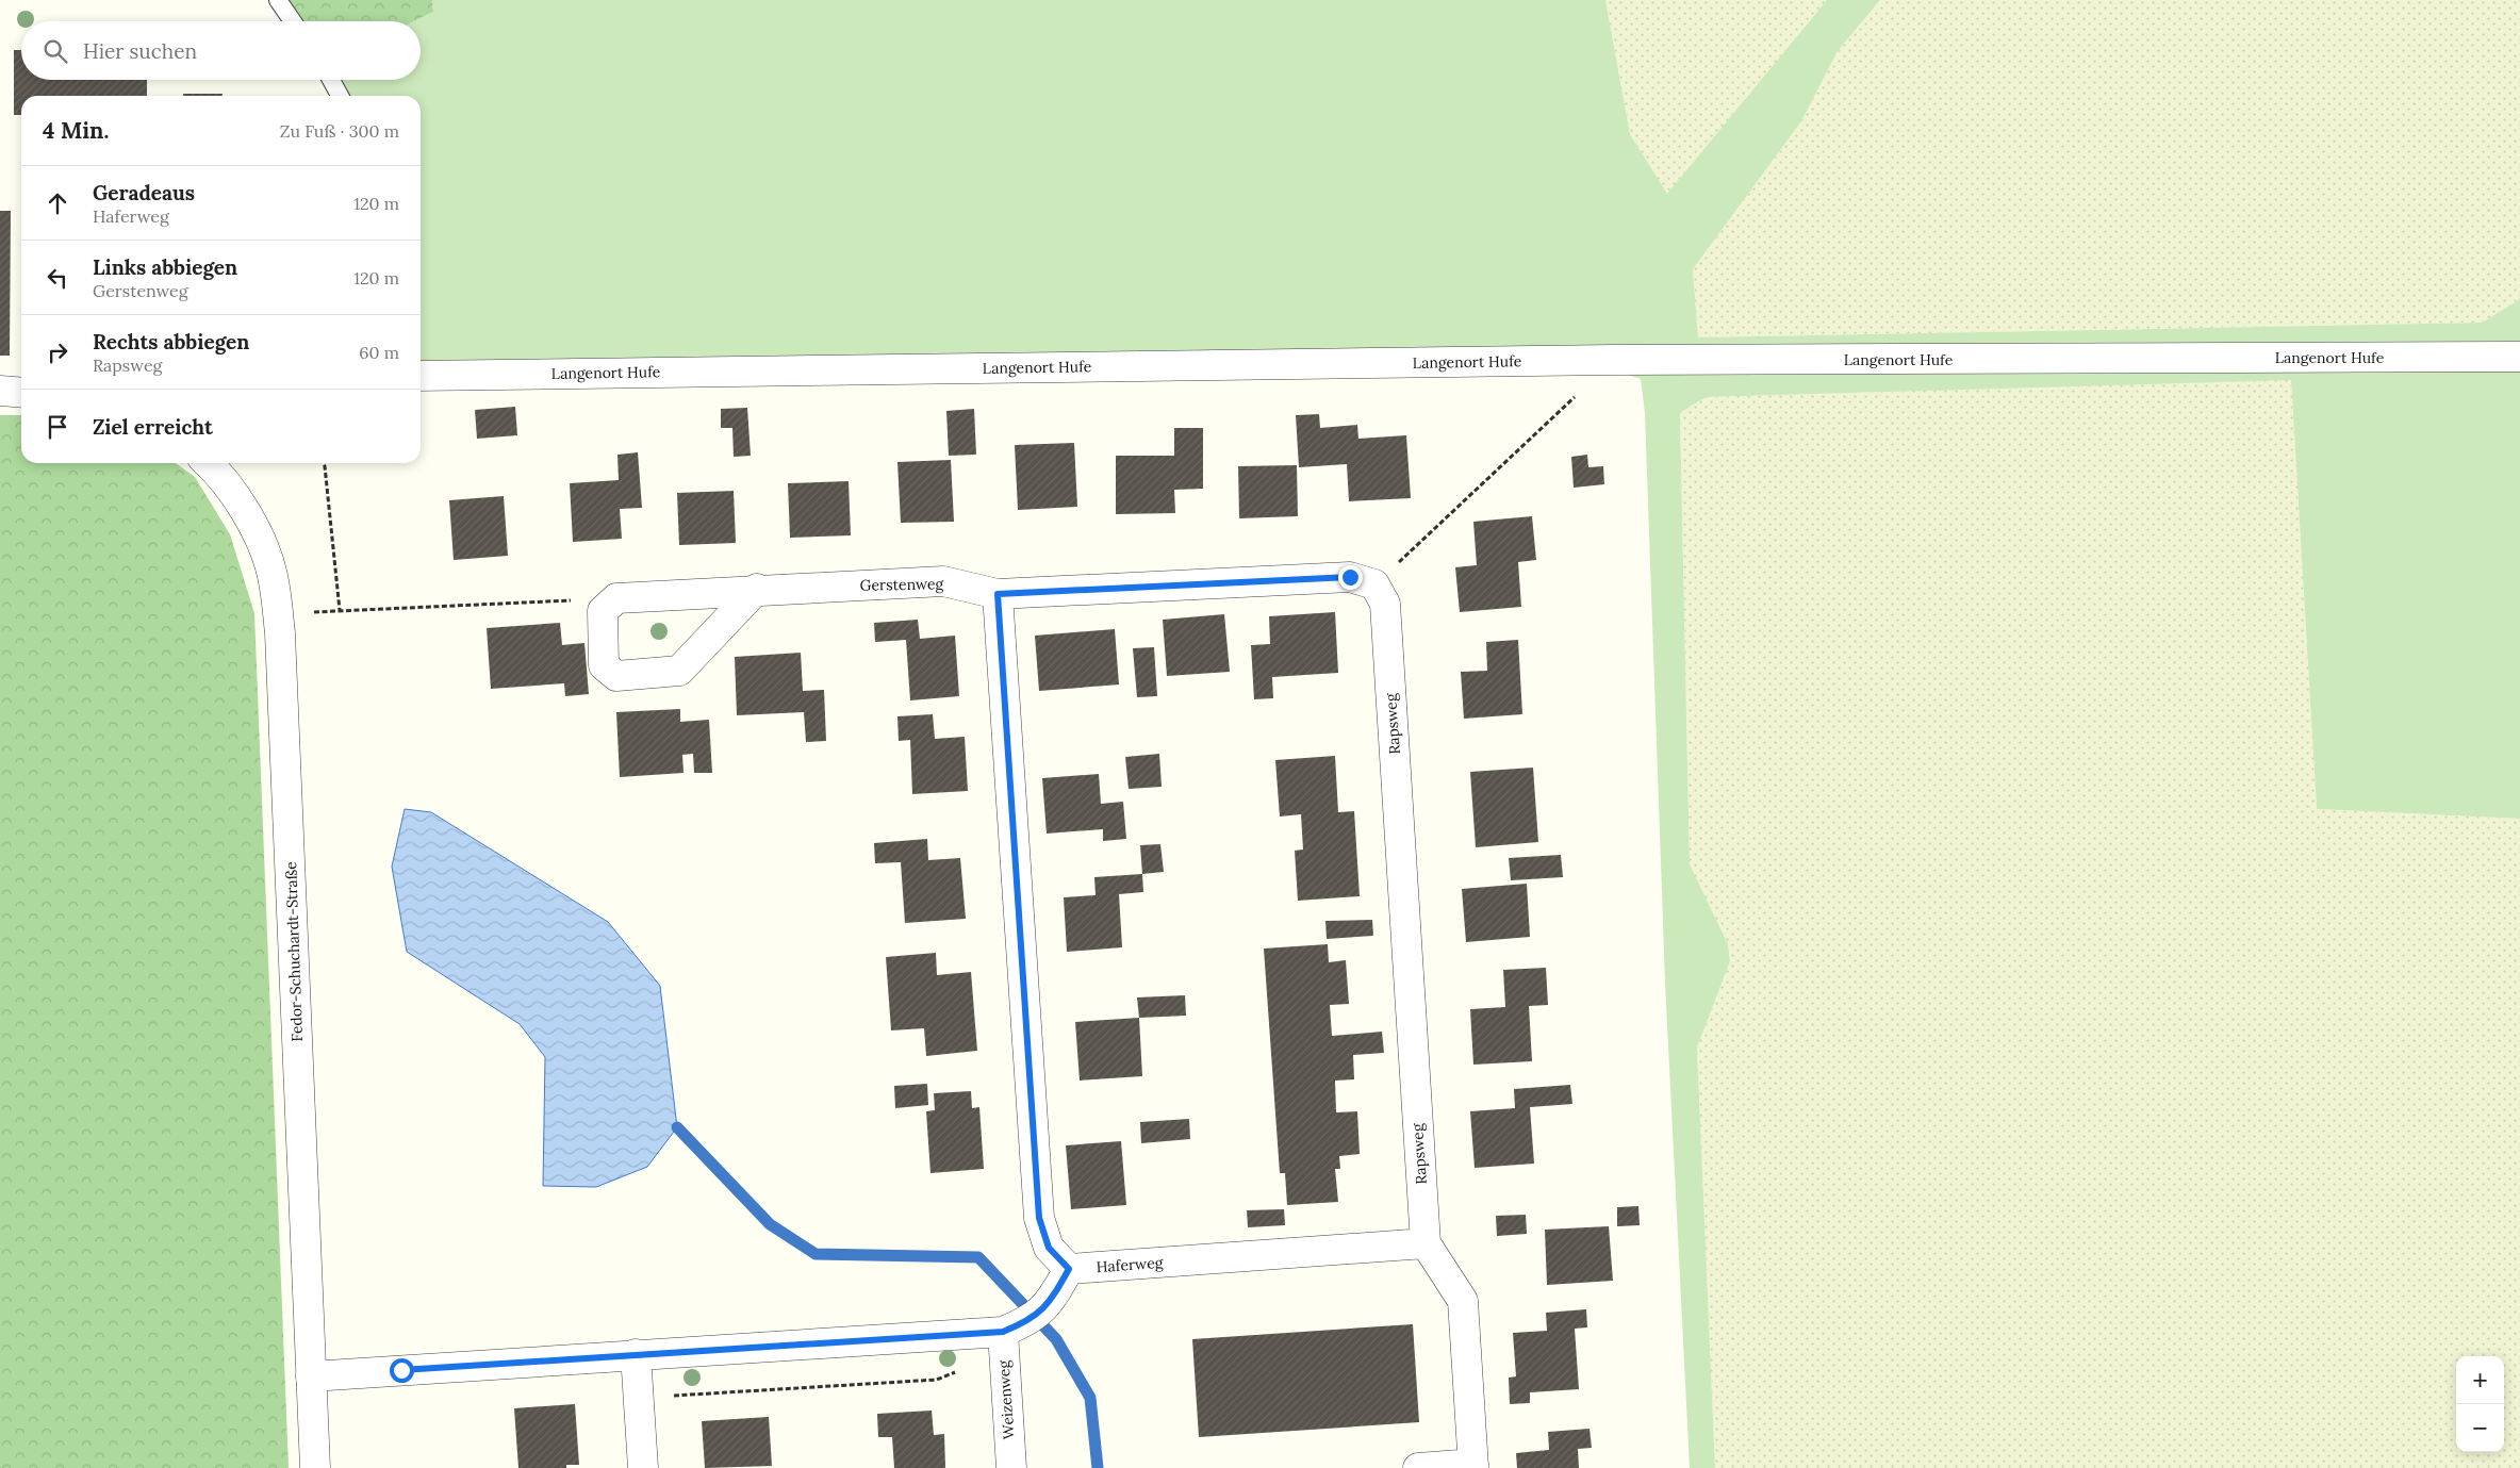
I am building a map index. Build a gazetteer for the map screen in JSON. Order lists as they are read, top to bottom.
{
  "streets": {
    "street": [
      "Langenort Hufe",
      "Gerstenweg",
      "Rapsweg",
      "Fedor-Schuchardt-Straße",
      "Haferweg",
      "Weizenweg"
    ]
  },
  "crossings": [
    ["Rapsweg", "Haferweg"]
  ],
  "page": {
    "search": "Hier suchen",
    "heading": ["4 Min.", "Zu Fuß · 300 m"],
    "list": [
      ["Geradeaus", "Haferweg", "120 m"],
      ["Links abbiegen", "Gerstenweg", "120 m"],
      ["Rechts abbiegen", "Rapsweg", "60 m"],
      "Ziel erreicht"
    ],
    "map_buttons": ["+", "−"]
  }
}
